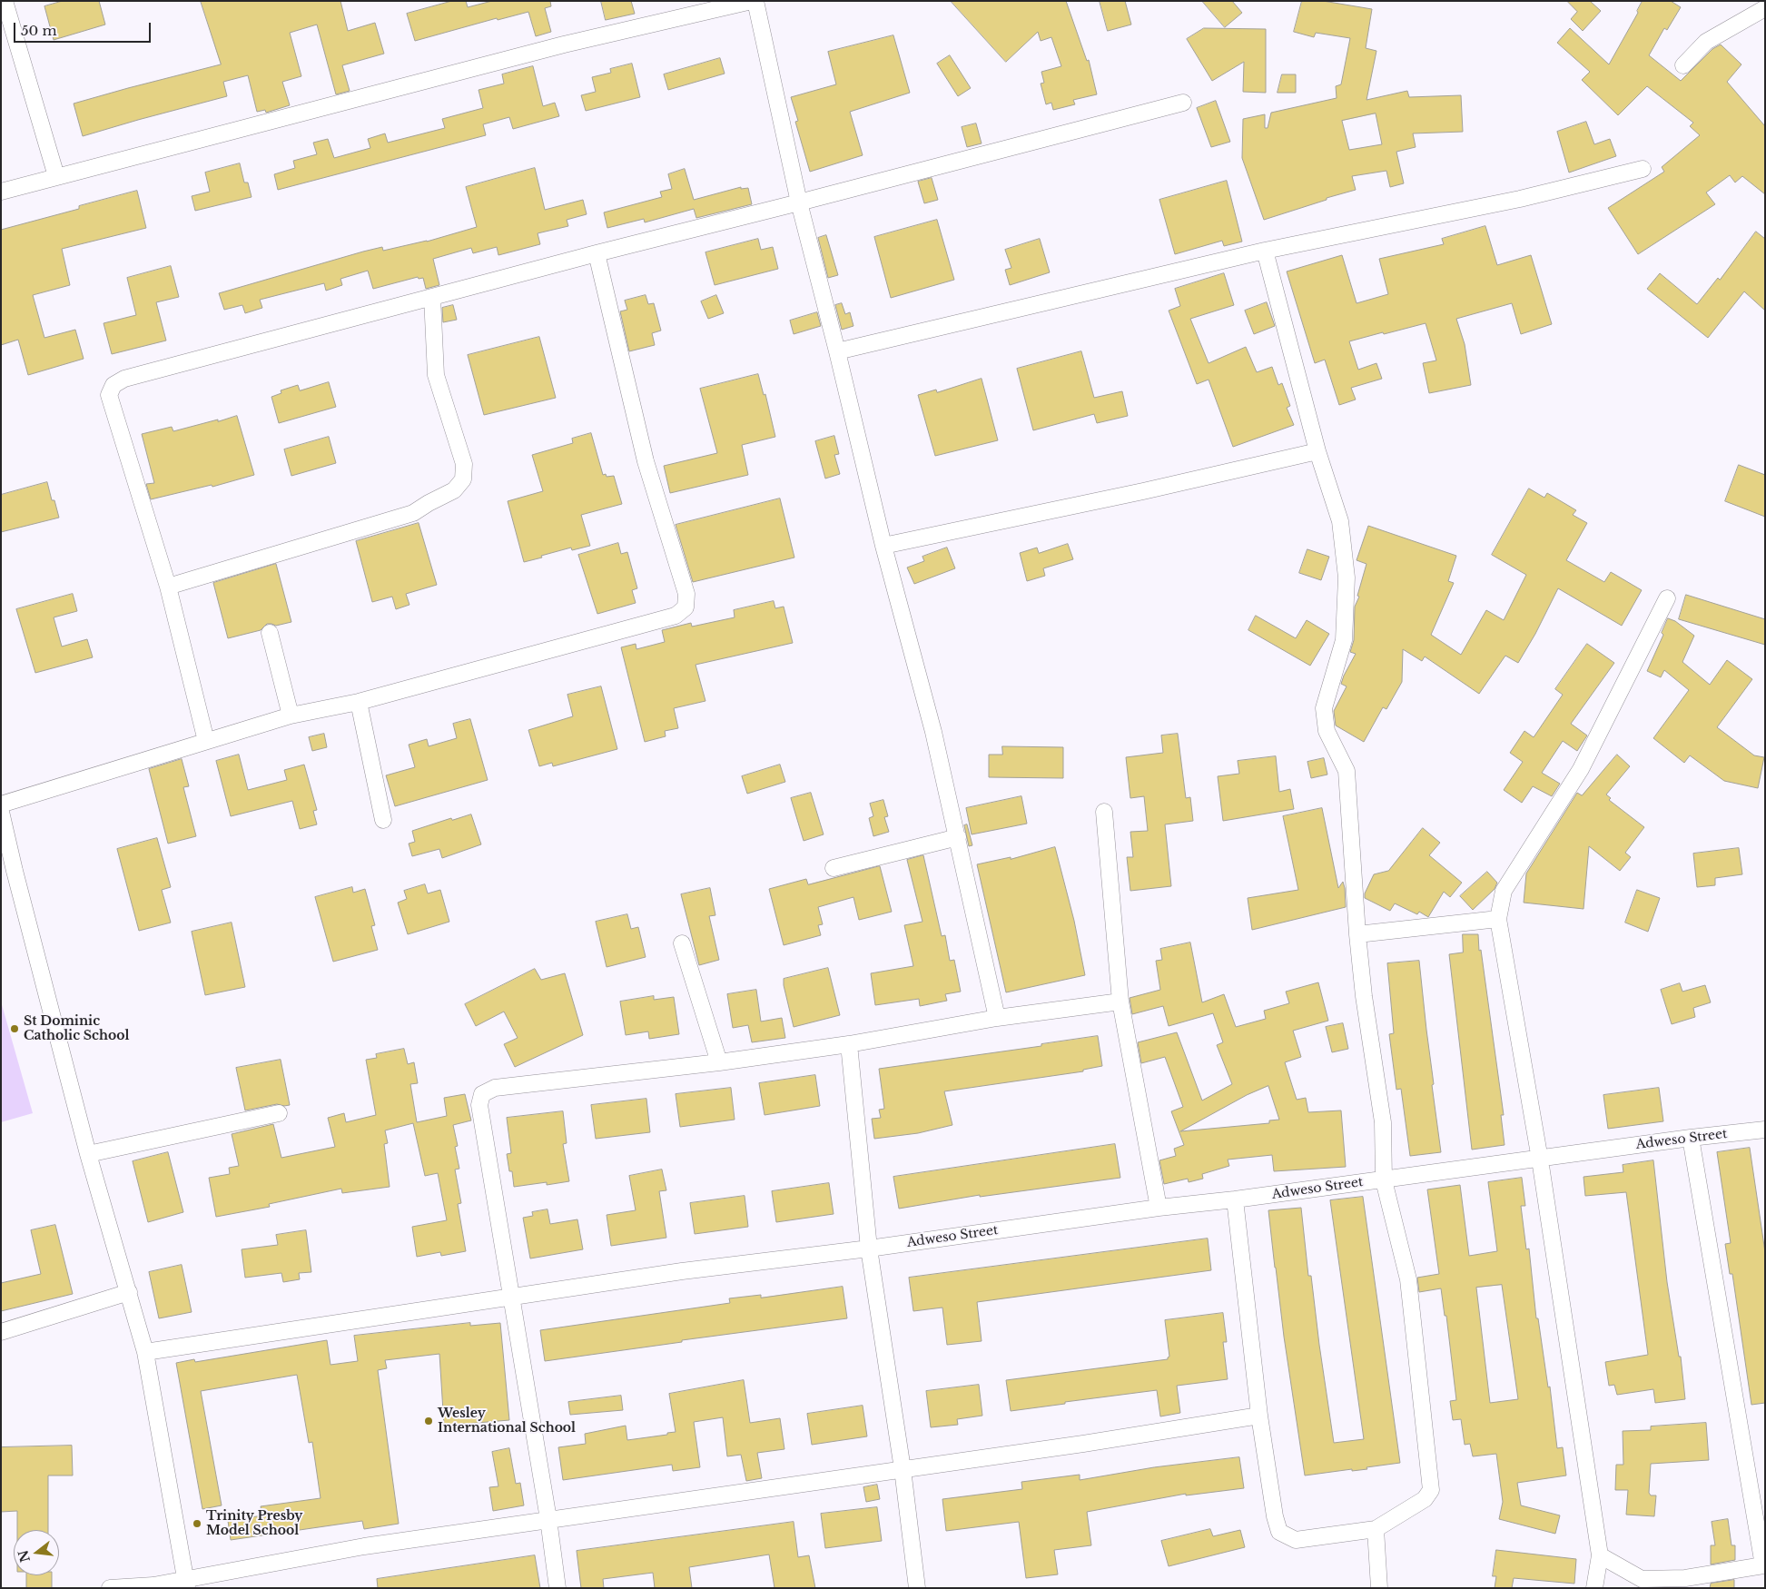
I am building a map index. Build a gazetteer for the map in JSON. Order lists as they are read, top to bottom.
{
  "streets": {
    "street": ["Adweso Street"]
  },
  "places": ["St Dominic Catholic School", "Wesley International School", "Trinity Presby Model School"],
  "scale_bar": "50 m",
  "north": "left"
}
